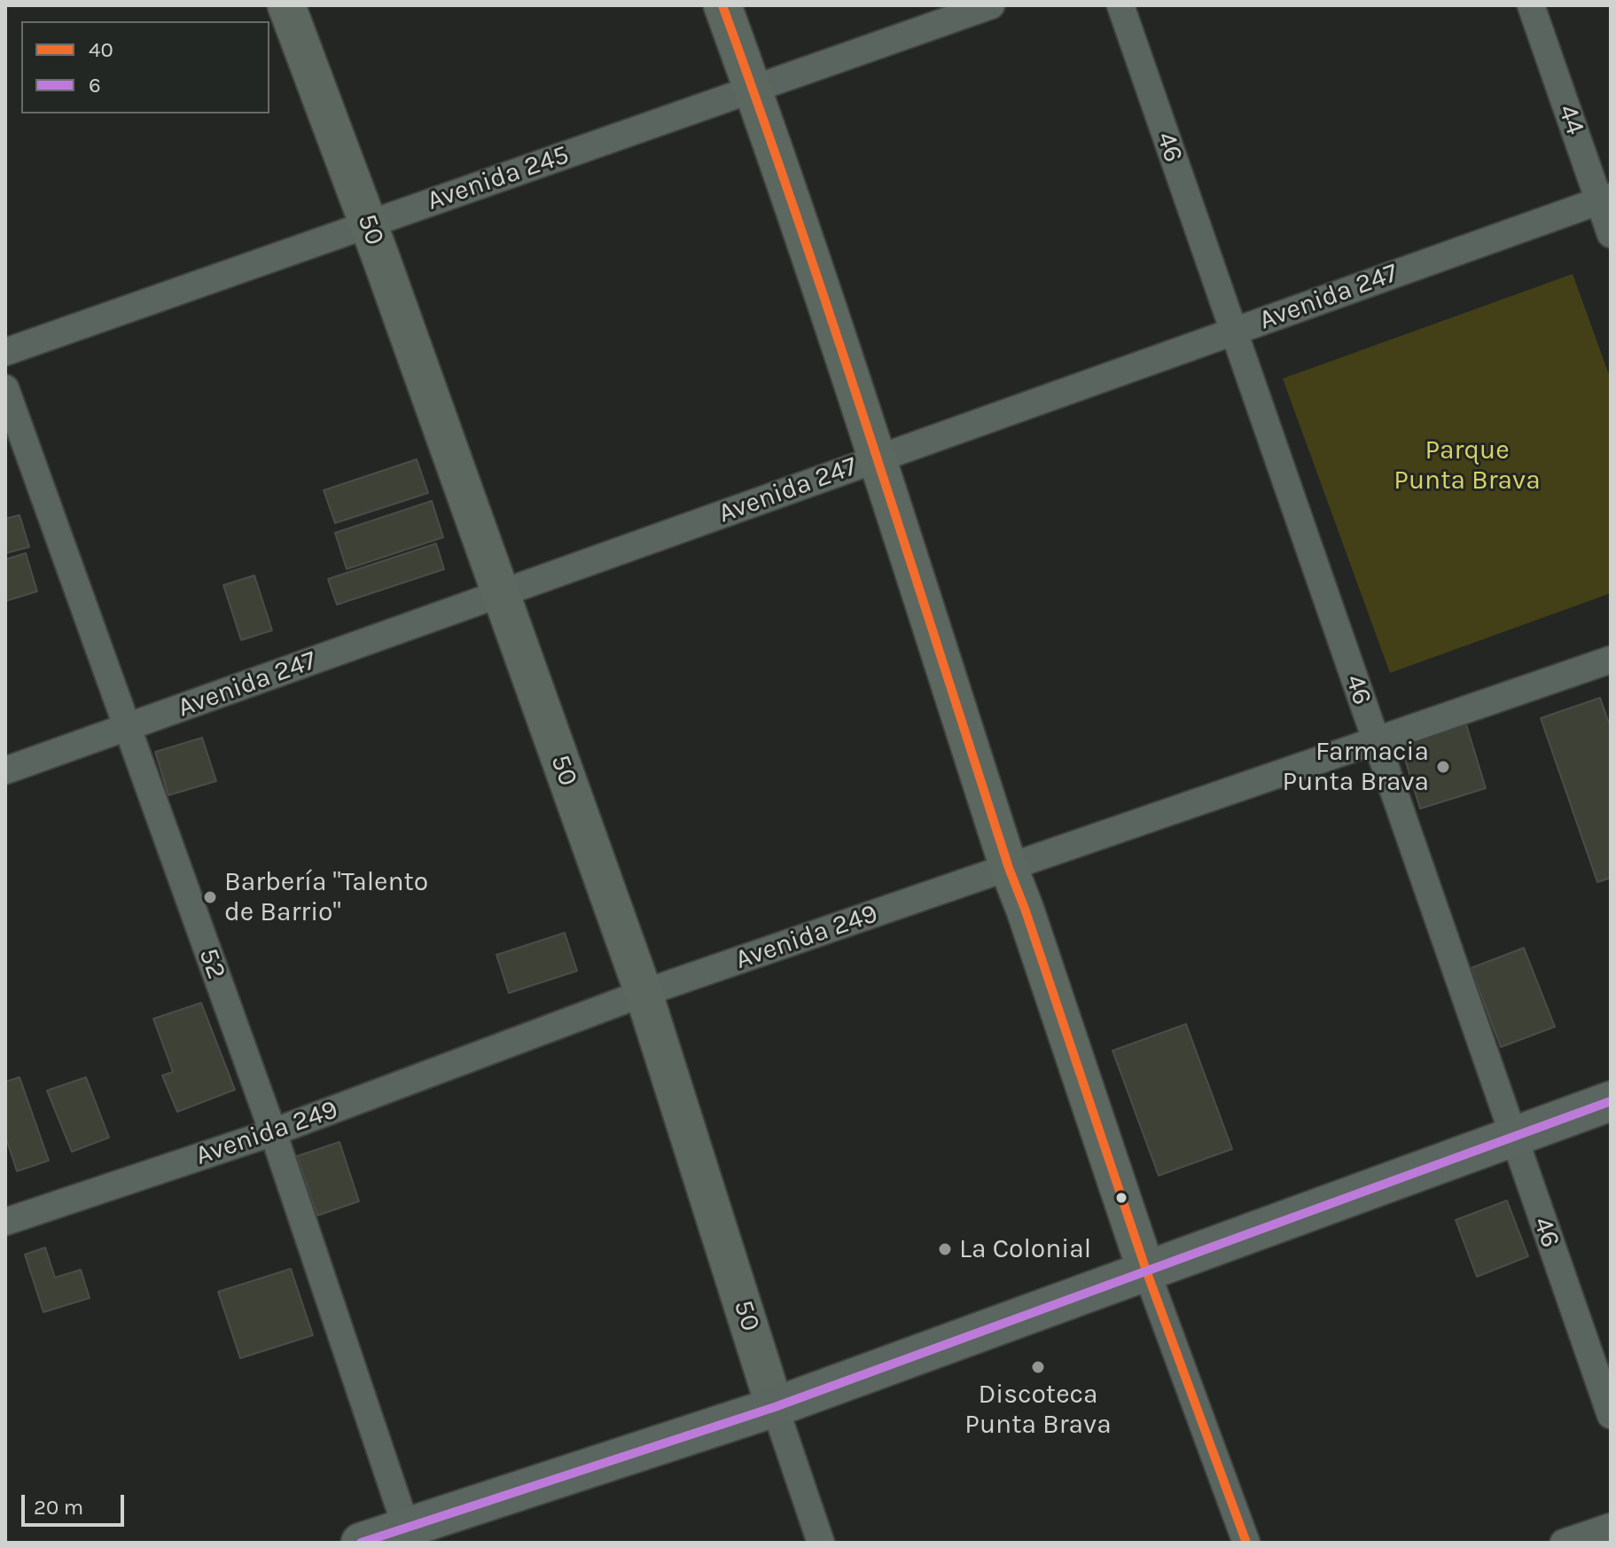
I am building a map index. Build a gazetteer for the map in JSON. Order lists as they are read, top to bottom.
{
  "streets": {
    "street": [
      "44",
      "46",
      "Avenida 245",
      "50",
      "Avenida 247",
      "Avenida 249",
      "52"
    ]
  },
  "crossings": [
    ["44", "Avenida 247"],
    ["46", "Avenida 247"],
    ["46", "Avenida 249"],
    ["Avenida 245", "50"],
    ["50", "Avenida 247"],
    ["50", "Avenida 249"],
    ["Avenida 247", "52"],
    ["Avenida 249", "52"]
  ],
  "parks": ["Parque Punta Brava"],
  "places": [
    "Farmacia Punta Brava",
    "Barbería \"Talento de Barrio\"",
    "La Colonial",
    "Discoteca Punta Brava"
  ],
  "lines": ["transit line 40", "transit line 6"],
  "legend": ["40", "6"],
  "scale_bar": "20 m"
}
